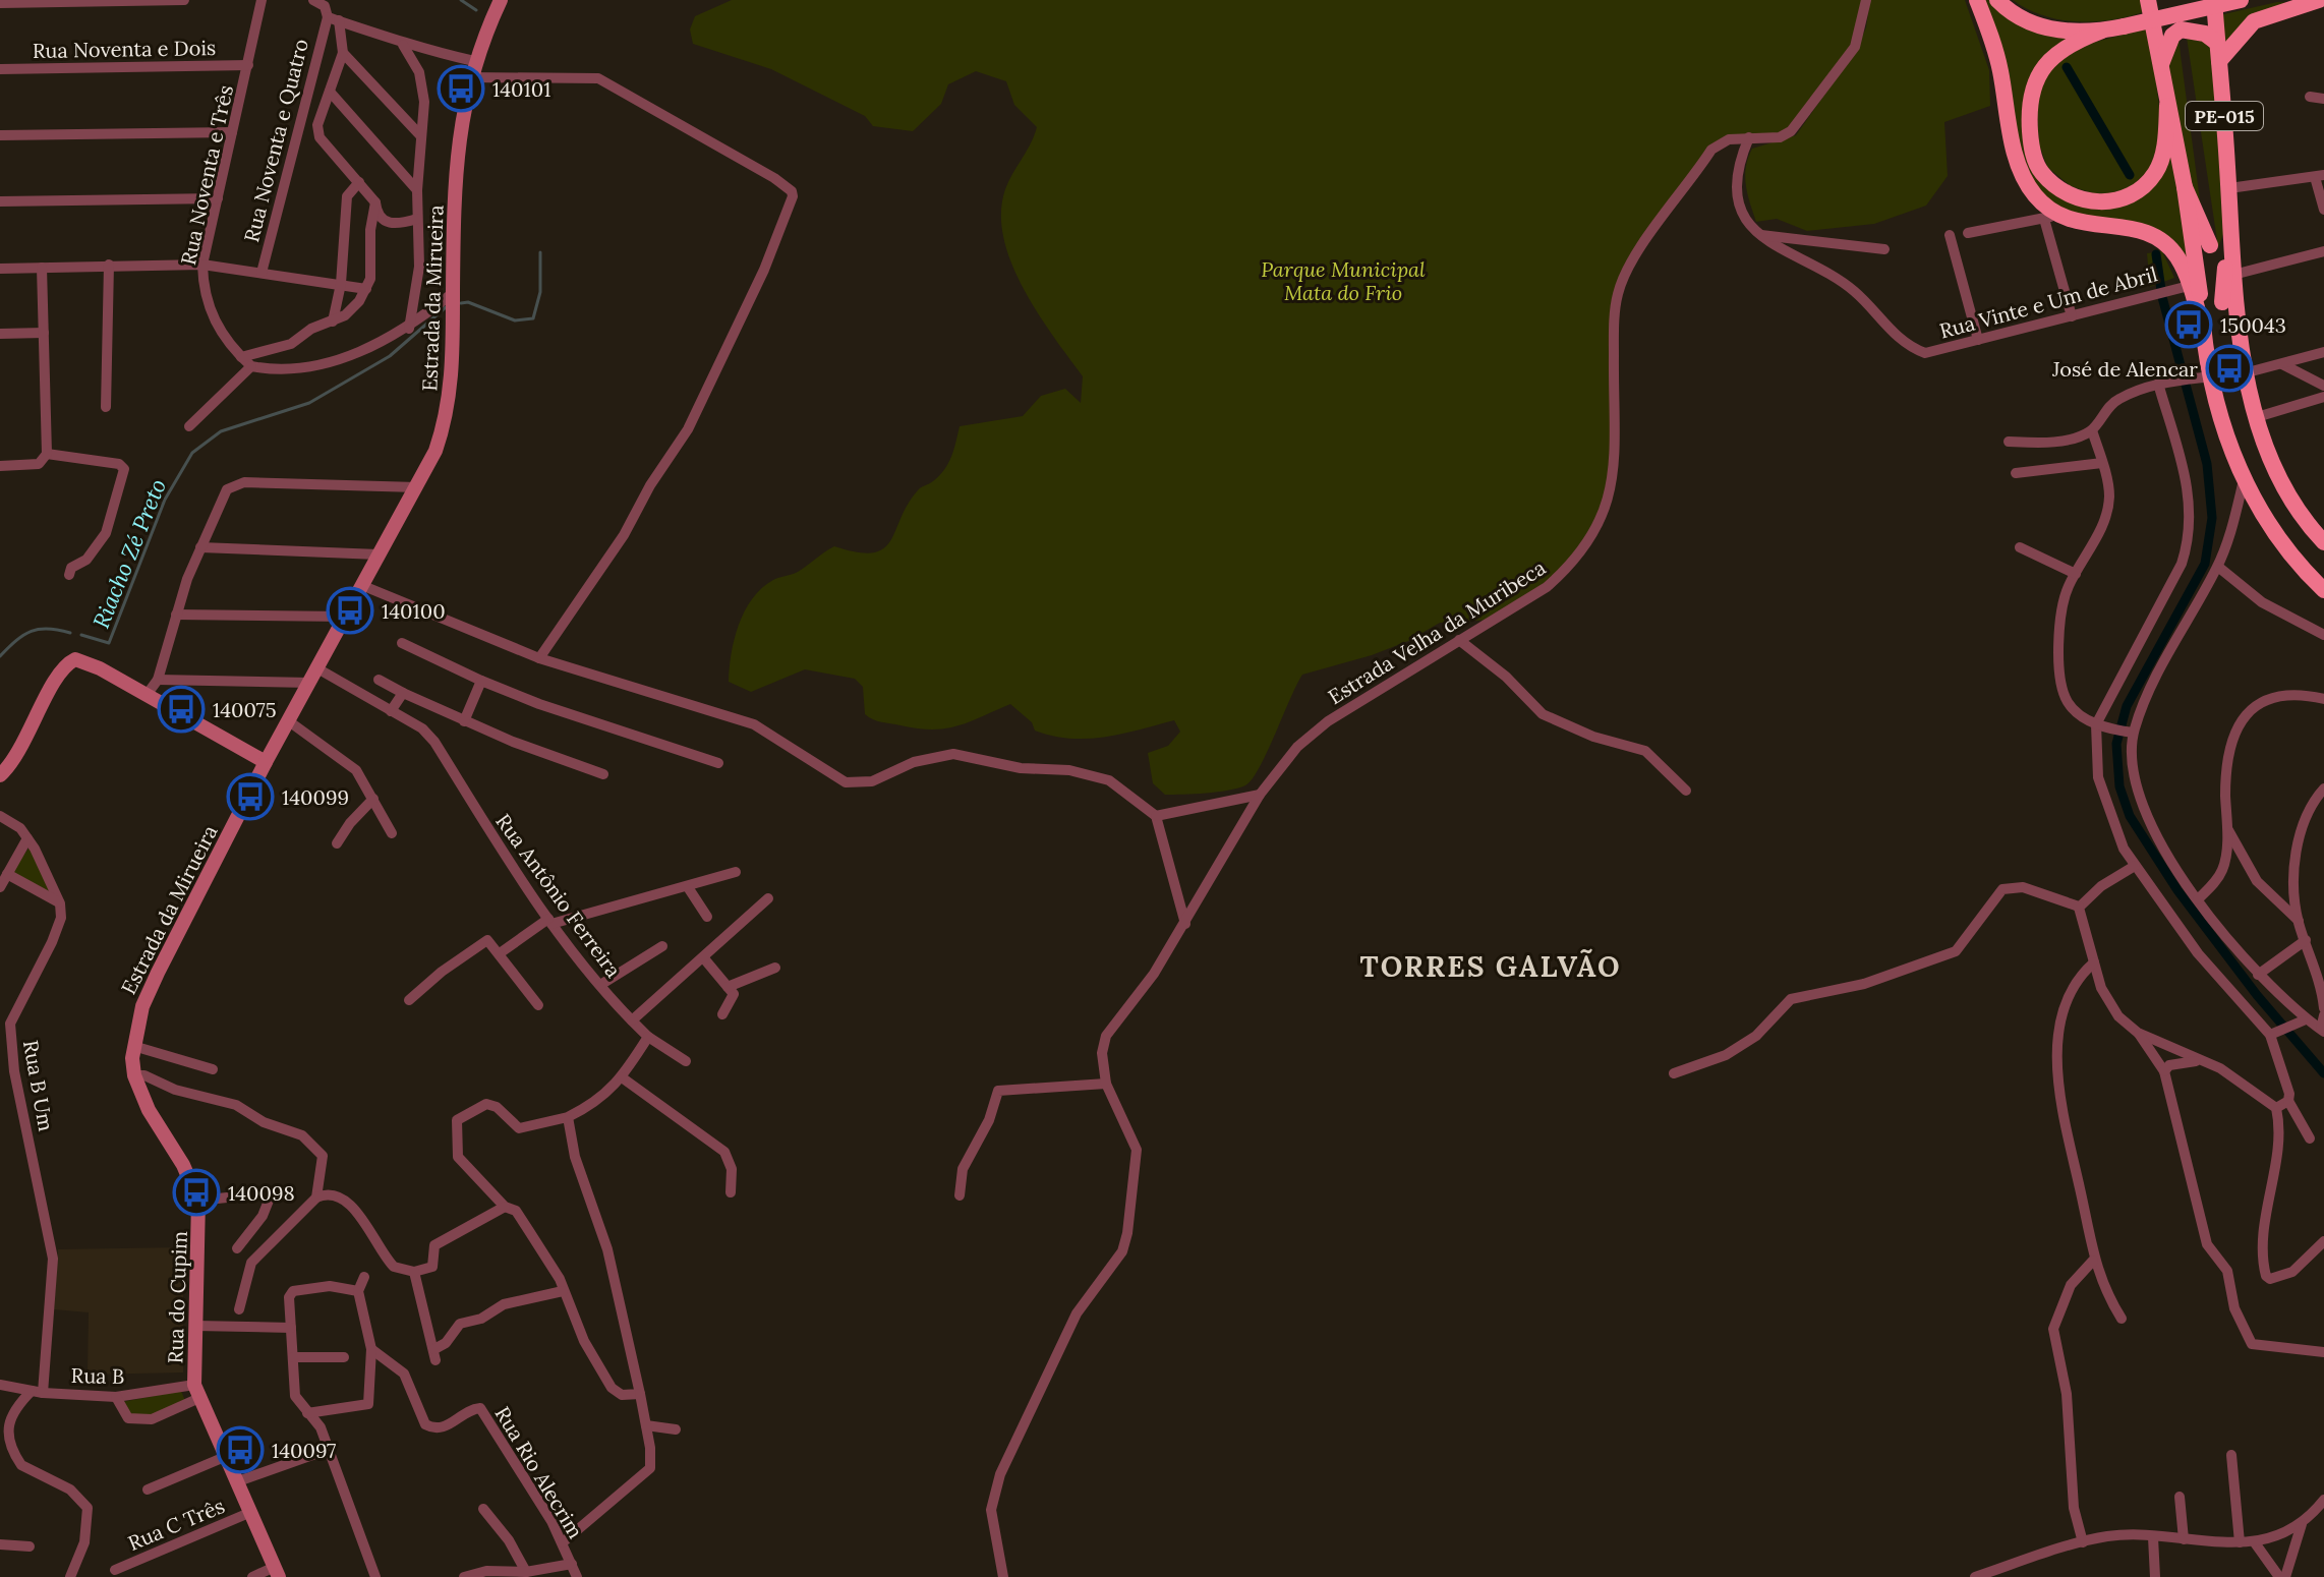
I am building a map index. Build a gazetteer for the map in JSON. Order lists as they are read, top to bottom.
{
  "streets": {
    "highway": ["PE-015"],
    "main road": ["Estrada da Mirueira", "Rua do Cupim"],
    "street": [
      "Rua Noventa e Dois",
      "Rua Noventa e Quatro",
      "Rua Noventa e Três",
      "Rua Vinte e Um de Abril",
      "Estrada Velha da Muribeca",
      "Rua Antônio Ferreira",
      "Rua B Um",
      "Rua B",
      "Rua Rio Alecrim",
      "Rua C Três"
    ]
  },
  "crossings": [
    ["Rua Noventa e Dois", "Rua Noventa e Três"],
    ["PE-015", "Rua Vinte e Um de Abril"],
    ["Estrada da Mirueira", "Rua Antônio Ferreira"],
    ["Estrada da Mirueira", "Rua do Cupim"],
    ["Rua Vinte e Um de Abril", "Estrada Velha da Muribeca"],
    ["Rua B Um", "Rua B"],
    ["Rua do Cupim", "Rua B"],
    ["Rua do Cupim", "Rua C Três"]
  ],
  "districts": ["TORRES GALVÃO"],
  "water": ["Riacho Zé Preto"],
  "parks": ["Parque Municipal Mata do Frio"],
  "places": {
    "bus stop": [
      "140101",
      "150043",
      "José de Alencar",
      "140100",
      "140075",
      "140099",
      "140098",
      "140097"
    ]
  }
}
